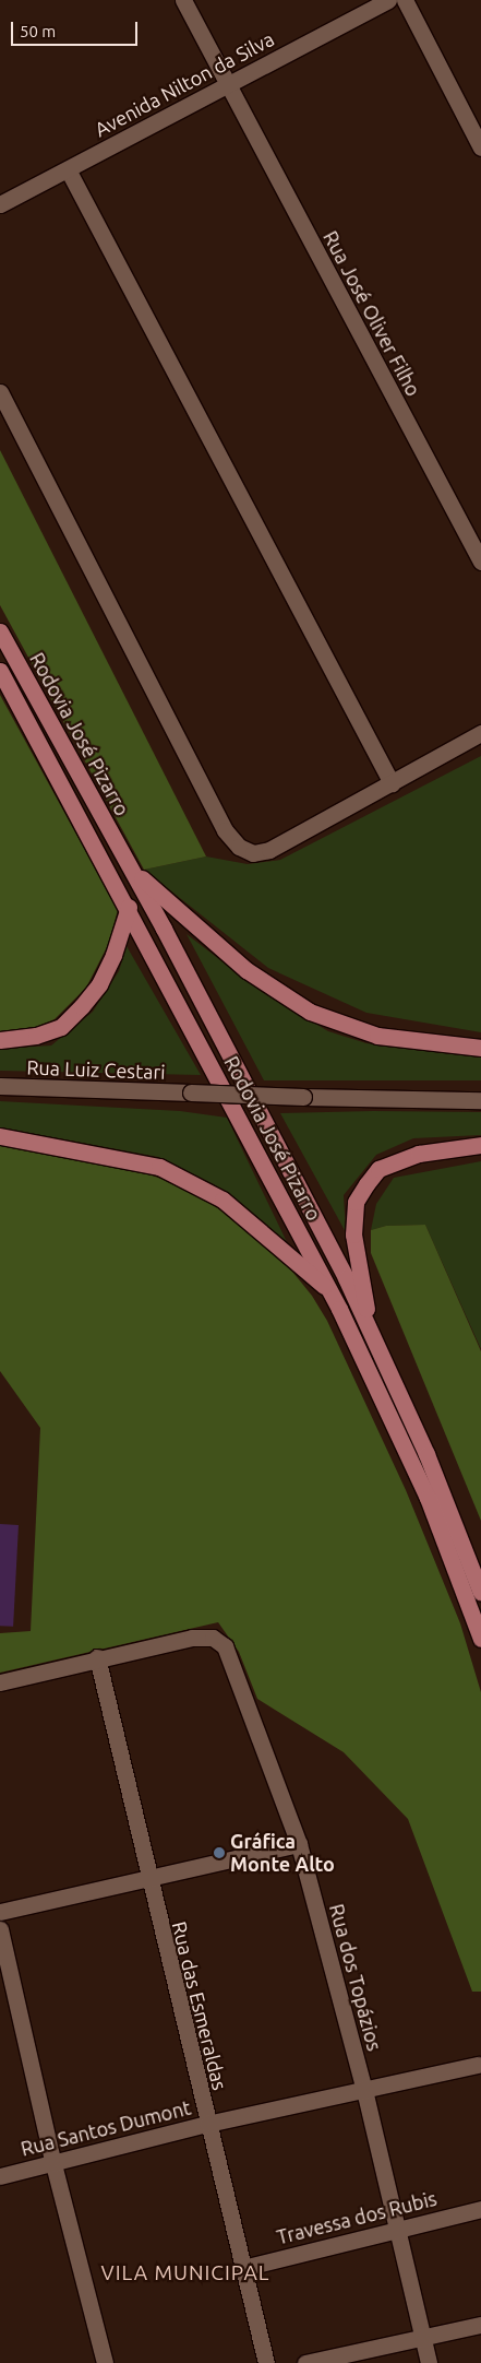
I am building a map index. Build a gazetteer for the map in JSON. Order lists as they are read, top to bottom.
{
  "streets": {
    "main road": ["Rodovia José Pizarro"],
    "street": [
      "Avenida Nilton da Silva",
      "Rua José Oliver Filho",
      "Rua Luiz Cestari",
      "Rua dos Topázios",
      "Rua das Esmeraldas",
      "Rua Santos Dumont",
      "Travessa dos Rubis"
    ]
  },
  "crossings": [
    ["Avenida Nilton da Silva", "Rua José Oliver Filho"],
    ["Rua dos Topázios", "Rua das Esmeraldas"],
    ["Rua dos Topázios", "Rua Santos Dumont"],
    ["Rua dos Topázios", "Travessa dos Rubis"],
    ["Rua das Esmeraldas", "Rua Santos Dumont"],
    ["Rua das Esmeraldas", "Travessa dos Rubis"]
  ],
  "districts": ["VILA MUNICIPAL"],
  "places": ["Gráfica Monte Alto"],
  "scale_bar": "50 m"
}
